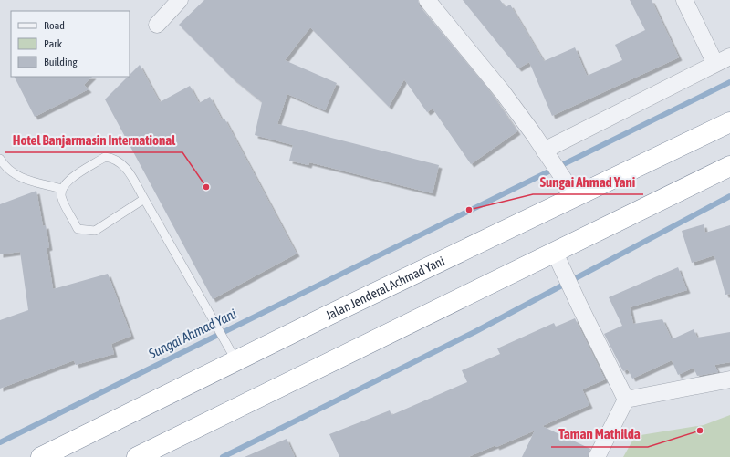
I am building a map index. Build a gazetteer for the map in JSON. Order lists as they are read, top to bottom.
{
  "streets": {
    "highway": ["Jalan Jenderal Achmad Yani"]
  },
  "water": ["Sungai Ahmad Yani"],
  "places": ["Hotel Banjarmasin International", "Sungai Ahmad Yani", "Taman Mathilda"],
  "legend": ["Road", "Park", "Building"]
}
